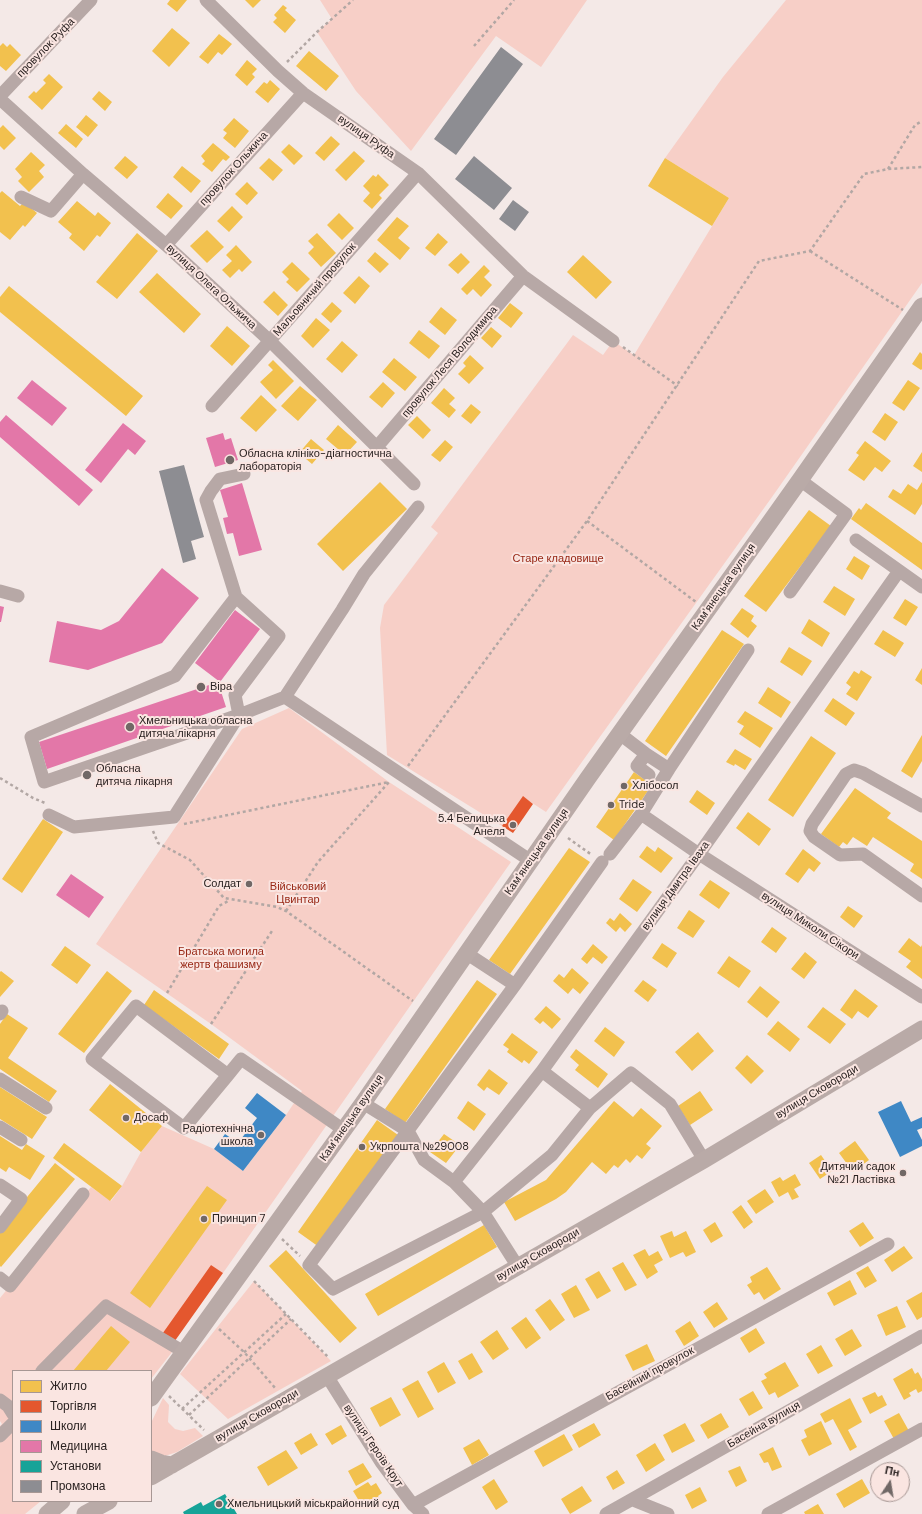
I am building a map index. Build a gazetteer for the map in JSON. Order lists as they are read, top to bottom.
{
  "streets": {
    "main road": ["Камʼянецька вулиця", "вулиця Сковороди"],
    "street": [
      "провулок Руфа",
      "вулиця Руфа",
      "провулок Ольжича",
      "вулиця Олега Ольжича",
      "Мальовничий провулок",
      "провулок Леся Володимира",
      "вулиця Дмитра Іваха",
      "вулиця Миколи Сікори",
      "Басейний провулок",
      "Басейна вулиця",
      "вулиця Героїв Крут"
    ]
  },
  "crossings": [
    ["вулиця Руфа", "провулок Ольжича"],
    ["вулиця Руфа", "Мальовничий провулок"],
    ["вулиця Руфа", "провулок Леся Володимира"],
    ["провулок Ольжича", "вулиця Олега Ольжича"],
    ["вулиця Олега Ольжича", "Мальовничий провулок"],
    ["вулиця Олега Ольжича", "провулок Леся Володимира"],
    ["вулиця Дмитра Іваха", "вулиця Миколи Сікори"],
    ["вулиця Сковороди", "вулиця Героїв Крут"],
    ["Басейний провулок", "вулиця Героїв Крут"]
  ],
  "parks": ["Старе кладовище", "Військовий Цвинтар", "Братська могила жертв фашизму"],
  "places": [
    "Обласна клініко-діагностична лабораторія",
    "Віра",
    "Хмельницька обласна дитяча лікарня",
    "Обласна дитяча лікарня",
    "Хлібосол",
    "Tride",
    "5.4 Белицька Анеля",
    "Солдат",
    "Досаф",
    "Радіотехнічна школа",
    "Укрпошта №29008",
    "Дитячий садок №21 Ластівка",
    "Принцип 7",
    "Хмельницький міськрайонний суд"
  ],
  "legend": [
    "Житло",
    "Торгівля",
    "Школи",
    "Медицина",
    "Установи",
    "Промзона"
  ],
  "north": "top"
}
